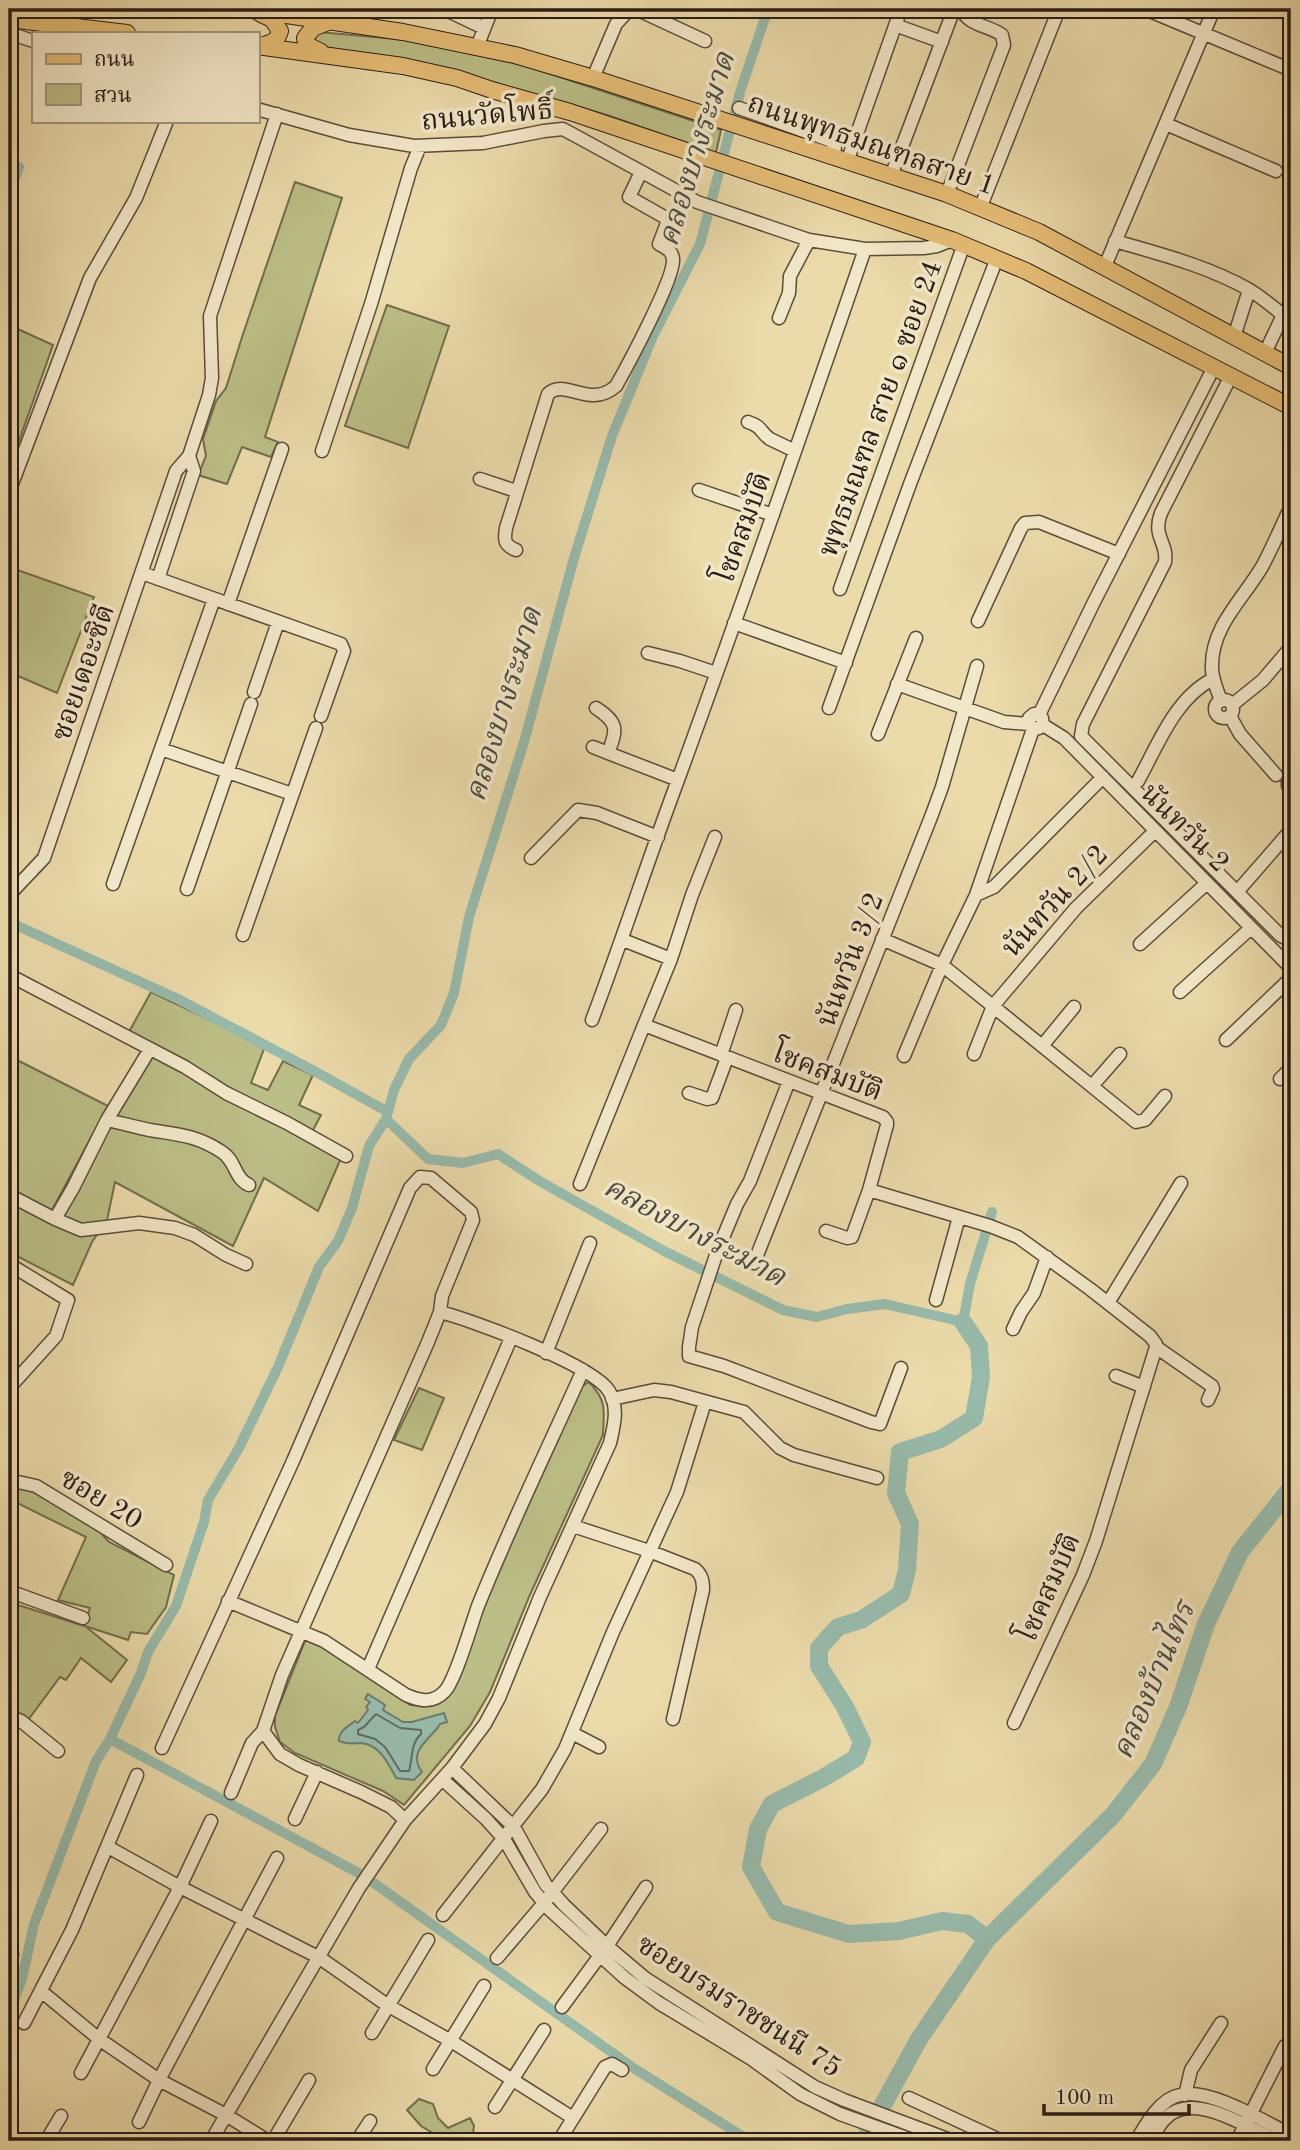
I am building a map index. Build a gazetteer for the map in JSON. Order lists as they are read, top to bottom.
{
  "streets": {
    "main road": ["ถนนพุทธมณฑลสาย 1"],
    "street": [
      "ถนนวัดโพธิ์",
      "พุทธมณฑล สาย ๑ ซอย 24",
      "โชคสมบัติ",
      "ซอยเดอะซิตี",
      "นันทวัน 2",
      "นันทวัน 2/2",
      "นันทวัน 3/2",
      "ซอย 20",
      "ซอยบรมราชชนนี 75"
    ]
  },
  "crossings": [
    ["ถนนวัดโพธิ์", "พุทธมณฑล สาย ๑ ซอย 24"],
    ["ถนนวัดโพธิ์", "โชคสมบัติ"],
    ["ถนนวัดโพธิ์", "ซอยเดอะซิตี"],
    ["โชคสมบัติ", "นันทวัน 3/2"],
    ["นันทวัน 2", "นันทวัน 2/2"]
  ],
  "water": ["คลองบางระมาด", "คลองบ้านไทร"],
  "legend": ["ถนน", "สวน"],
  "scale_bar": "100 m"
}
